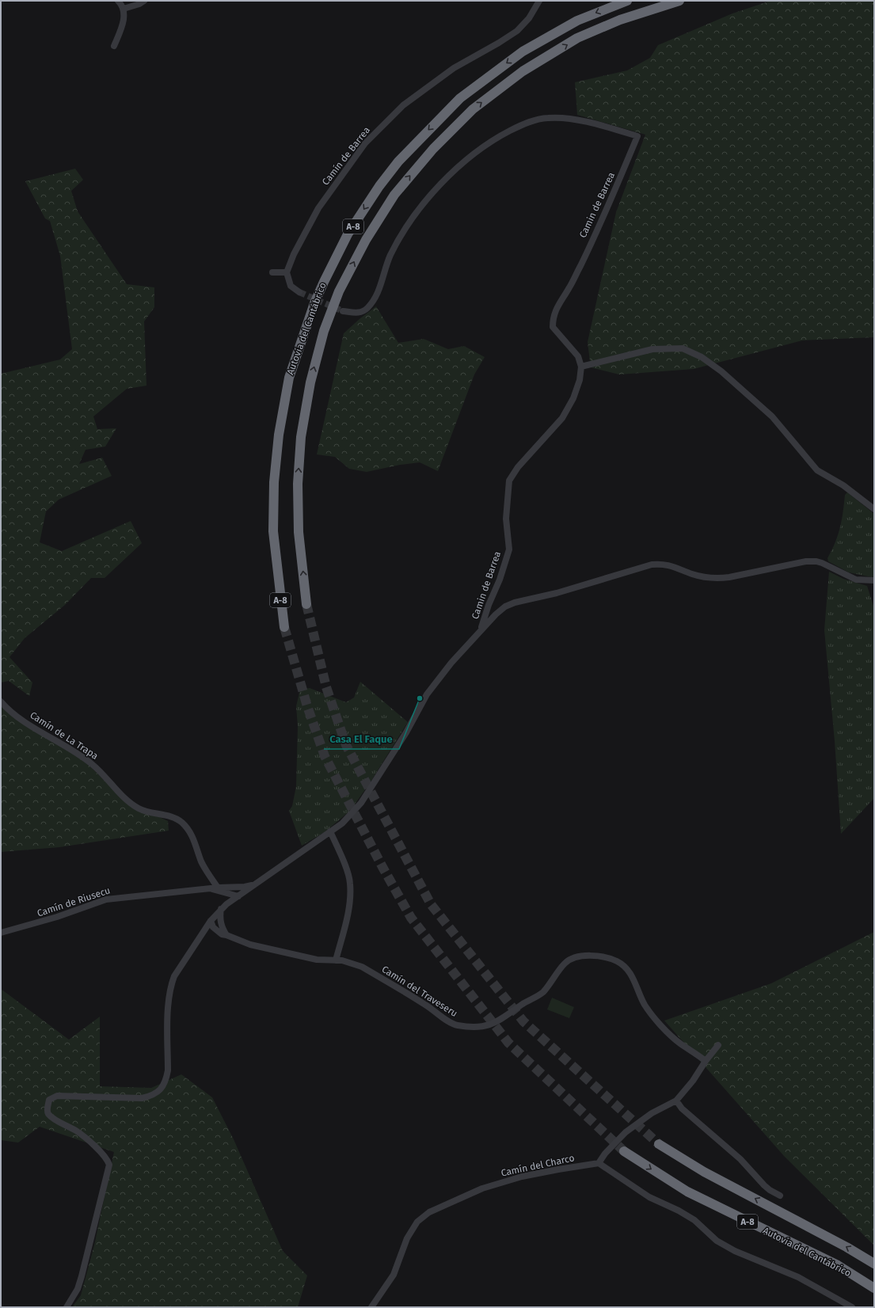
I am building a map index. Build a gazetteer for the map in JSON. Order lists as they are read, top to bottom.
{
  "streets": {
    "highway": ["A-8", "Autovía del Cantábrico"],
    "street": [
      "Camín de Barrea",
      "Camin de Barrea",
      "Camín de La Trapa",
      "Camín de Riusecu",
      "Camín del Traveseru",
      "Camín del Charco"
    ]
  },
  "crossings": [
    ["Camín de La Trapa", "Camín de Riusecu"]
  ],
  "places": ["Casa El Faque"]
}
